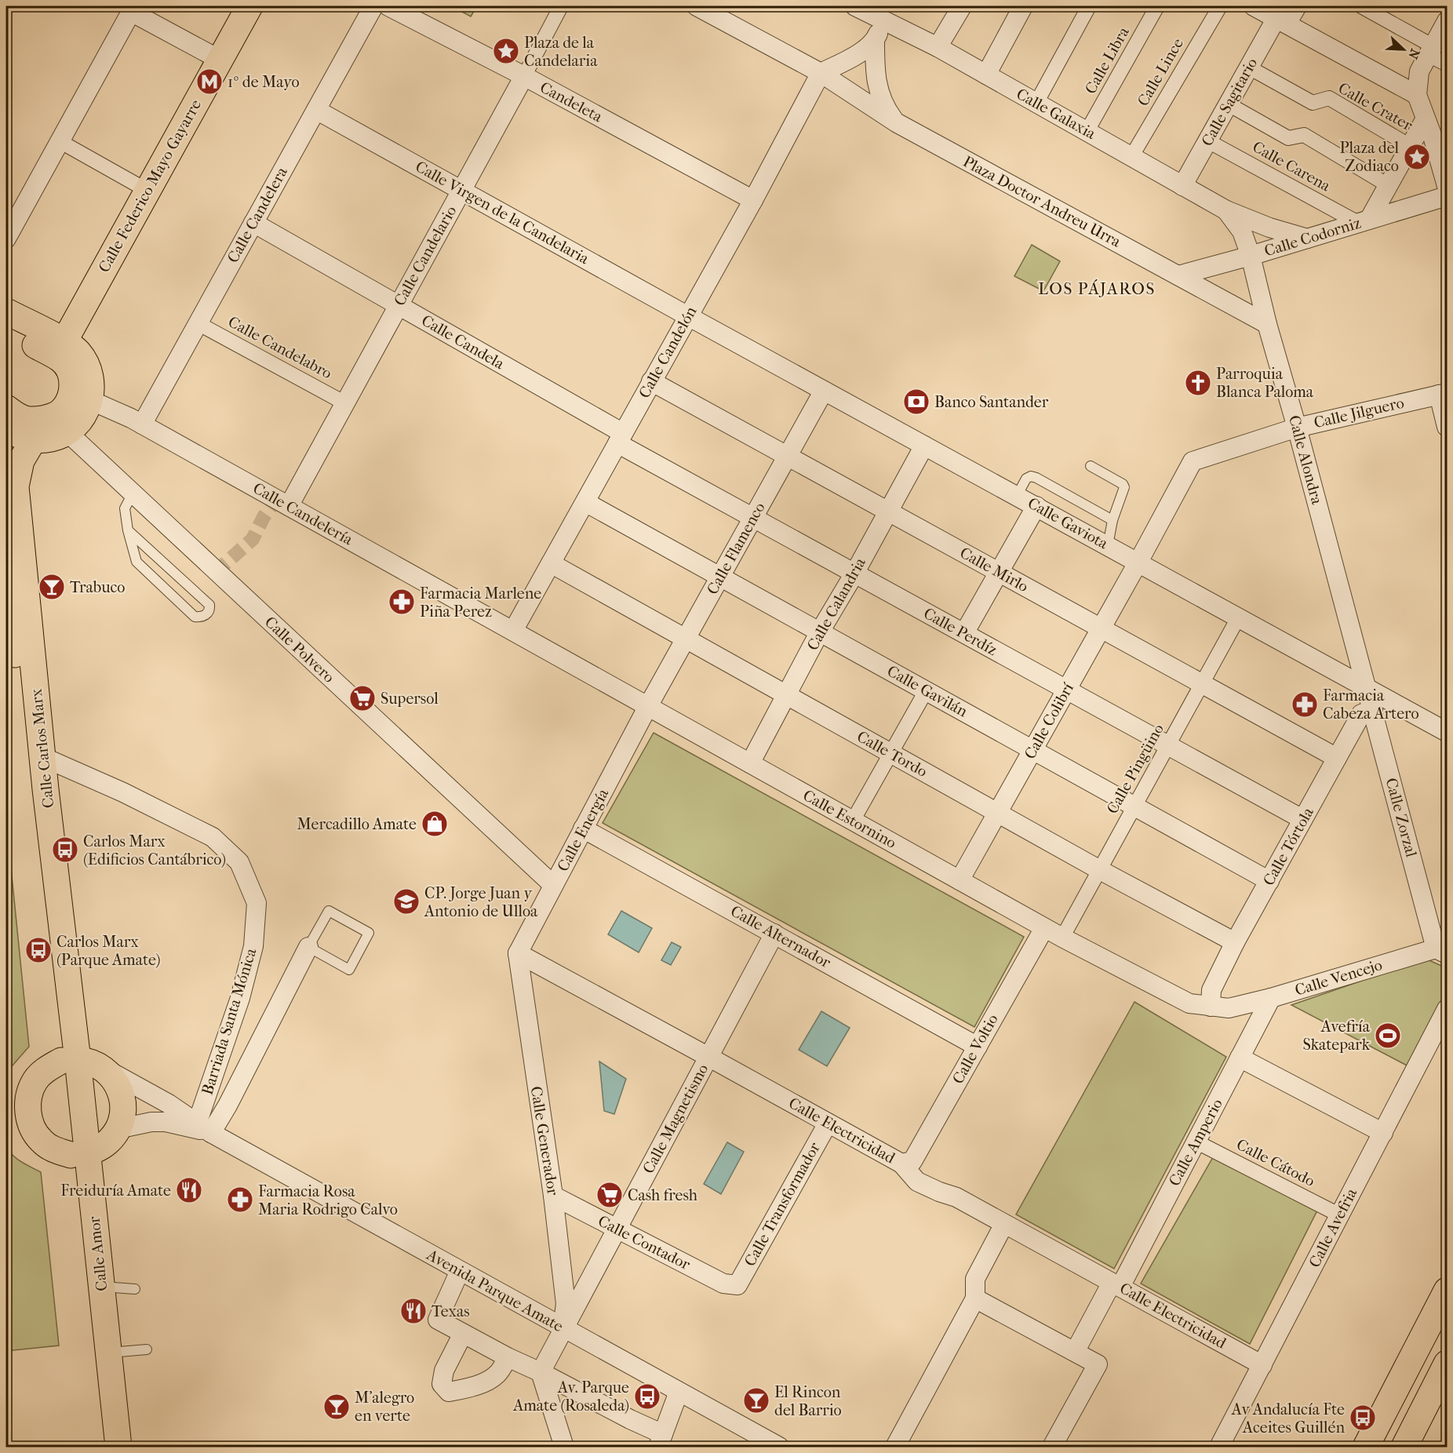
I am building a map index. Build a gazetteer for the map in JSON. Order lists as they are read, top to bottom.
{
  "streets": {
    "main road": ["Calle Federico Mayo Gayarre", "Calle Carlos Marx", "Calle Amor"],
    "street": [
      "Calle Libra",
      "Calle Lince",
      "Candeleta",
      "Calle Sagitario",
      "Calle Crater",
      "Calle Galaxia",
      "Calle Carena",
      "Plaza Doctor Andreu Urra",
      "Calle Virgen de la Candelaria",
      "Calle Candelera",
      "Calle Codorniz",
      "Calle Candelario",
      "Calle Candela",
      "Calle Candelabro",
      "Calle Candelón",
      "Calle Jilguero",
      "Calle Alondra",
      "Calle Candelería",
      "Calle Gaviota",
      "Calle Flamenco",
      "Calle Mirlo",
      "Calle Calandria",
      "Calle Perdíz",
      "Calle Polvero",
      "Calle Gavilán",
      "Calle Colibrí",
      "Calle Tordo",
      "Calle Pingüino",
      "Calle Zorzal",
      "Calle Estornino",
      "Calle Energía",
      "Calle Tórtola",
      "Calle Alternador",
      "Calle Vencejo",
      "Barriada Santa Mónica",
      "Calle Voltio",
      "Calle Magnetismo",
      "Calle Electricidad",
      "Calle Generador",
      "Calle Amperio",
      "Calle Cátodo",
      "Calle Transformador",
      "Calle Avefria",
      "Calle Contador",
      "Avenida Parque Amate"
    ]
  },
  "crossings": [
    ["Calle Libra", "Calle Galaxia"],
    ["Calle Lince", "Calle Galaxia"],
    ["Candeleta", "Calle Candelario"],
    ["Candeleta", "Calle Candelón"],
    ["Calle Sagitario", "Calle Crater"],
    ["Calle Sagitario", "Calle Galaxia"],
    ["Calle Sagitario", "Calle Carena"],
    ["Calle Galaxia", "Calle Codorniz"],
    ["Calle Galaxia", "Calle Alondra"],
    ["Calle Carena", "Calle Codorniz"],
    ["Plaza Doctor Andreu Urra", "Calle Codorniz"],
    ["Plaza Doctor Andreu Urra", "Calle Candelón"],
    ["Plaza Doctor Andreu Urra", "Calle Alondra"],
    ["Calle Virgen de la Candelaria", "Calle Candelera"],
    ["Calle Virgen de la Candelaria", "Calle Candelario"],
    ["Calle Virgen de la Candelaria", "Calle Candelón"],
    ["Calle Virgen de la Candelaria", "Calle Gaviota"],
    ["Calle Candelera", "Calle Candela"],
    ["Calle Candelera", "Calle Candelabro"],
    ["Calle Candelera", "Calle Candelería"],
    ["Calle Codorniz", "Calle Alondra"],
    ["Calle Candelario", "Calle Candela"],
    ["Calle Candelario", "Calle Candelabro"],
    ["Calle Candelario", "Calle Candelería"],
    ["Calle Candela", "Calle Candelón"],
    ["Calle Candela", "Calle Perdíz"],
    ["Calle Candelón", "Calle Candelería"],
    ["Calle Candelón", "Calle Gaviota"],
    ["Calle Candelón", "Calle Mirlo"],
    ["Calle Candelón", "Calle Perdíz"],
    ["Calle Candelón", "Calle Gavilán"],
    ["Calle Candelón", "Calle Tordo"],
    ["Calle Candelón", "Calle Estornino"],
    ["Calle Jilguero", "Calle Alondra"],
    ["Calle Jilguero", "Calle Gaviota"],
    ["Calle Jilguero", "Calle Colibrí"],
    ["Calle Alondra", "Calle Gaviota"],
    ["Calle Alondra", "Calle Zorzal"],
    ["Calle Candelería", "Calle Estornino"],
    ["Calle Gaviota", "Calle Flamenco"],
    ["Calle Gaviota", "Calle Calandria"],
    ["Calle Gaviota", "Calle Colibrí"],
    ["Calle Gaviota", "Calle Pingüino"],
    ["Calle Gaviota", "Calle Zorzal"],
    ["Calle Flamenco", "Calle Mirlo"],
    ["Calle Flamenco", "Calle Perdíz"],
    ["Calle Flamenco", "Calle Gavilán"],
    ["Calle Flamenco", "Calle Tordo"],
    ["Calle Flamenco", "Calle Estornino"],
    ["Calle Flamenco", "Calle Energía"],
    ["Calle Mirlo", "Calle Calandria"],
    ["Calle Mirlo", "Calle Colibrí"],
    ["Calle Mirlo", "Calle Pingüino"],
    ["Calle Mirlo", "Calle Tórtola"],
    ["Calle Calandria", "Calle Perdíz"],
    ["Calle Calandria", "Calle Gavilán"],
    ["Calle Calandria", "Calle Tordo"],
    ["Calle Calandria", "Calle Estornino"],
    ["Calle Perdíz", "Calle Colibrí"],
    ["Calle Perdíz", "Calle Pingüino"],
    ["Calle Perdíz", "Calle Tórtola"],
    ["Calle Polvero", "Calle Energía"],
    ["Calle Gavilán", "Calle Colibrí"],
    ["Calle Gavilán", "Calle Pingüino"],
    ["Calle Gavilán", "Calle Tórtola"],
    ["Calle Colibrí", "Calle Tordo"],
    ["Calle Colibrí", "Calle Estornino"],
    ["Calle Carlos Marx", "Barriada Santa Mónica"],
    ["Calle Carlos Marx", "Calle Amor"],
    ["Calle Carlos Marx", "Avenida Parque Amate"],
    ["Calle Tordo", "Calle Pingüino"],
    ["Calle Tordo", "Calle Tórtola"],
    ["Calle Pingüino", "Calle Estornino"],
    ["Calle Zorzal", "Calle Tórtola"],
    ["Calle Zorzal", "Calle Vencejo"],
    ["Calle Estornino", "Calle Energía"],
    ["Calle Estornino", "Calle Tórtola"],
    ["Calle Estornino", "Calle Vencejo"],
    ["Calle Estornino", "Calle Voltio"],
    ["Calle Energía", "Calle Alternador"],
    ["Calle Energía", "Calle Electricidad"],
    ["Calle Energía", "Calle Generador"],
    ["Calle Tórtola", "Calle Vencejo"],
    ["Calle Alternador", "Calle Voltio"],
    ["Calle Alternador", "Calle Magnetismo"],
    ["Calle Vencejo", "Calle Amperio"],
    ["Barriada Santa Mónica", "Avenida Parque Amate"],
    ["Calle Voltio", "Calle Electricidad"],
    ["Calle Magnetismo", "Calle Electricidad"],
    ["Calle Magnetismo", "Calle Generador"],
    ["Calle Magnetismo", "Calle Contador"],
    ["Calle Magnetismo", "Avenida Parque Amate"],
    ["Calle Electricidad", "Calle Generador"],
    ["Calle Electricidad", "Calle Amperio"],
    ["Calle Electricidad", "Calle Transformador"],
    ["Calle Electricidad", "Calle Avefria"],
    ["Calle Generador", "Calle Contador"],
    ["Calle Generador", "Avenida Parque Amate"],
    ["Calle Amperio", "Calle Cátodo"],
    ["Calle Cátodo", "Calle Avefria"],
    ["Calle Transformador", "Calle Contador"],
    ["Calle Amor", "Avenida Parque Amate"]
  ],
  "districts": ["LOS PÁJAROS"],
  "places": {
    "place": ["Plaza de la Candelaria", "Plaza del Zodiaco"],
    "metro station": ["1º de Mayo"],
    "church": ["Parroquia Blanca Paloma"],
    "bank": ["Banco Santander"],
    "bar": ["Trabuco", "El Rincon del Barrio", "M'alegro en verte"],
    "pharmacy": ["Farmacia Marlene Piña Perez", "Farmacia Cabeza Artero", "Farmacia Rosa Maria Rodrigo Calvo"],
    "supermarket": ["Supersol", "Cash fresh"],
    "shop": ["Mercadillo Amate"],
    "bus stop": [
      "Carlos Marx (Edificios Cantábrico)",
      "Carlos Marx (Parque Amate)",
      "Av. Parque Amate (Rosaleda)",
      "Av Andalucía Fte Aceites Guillén"
    ],
    "school or university": ["CP. Jorge Juan y Antonio de Ulloa"],
    "sports": ["Avefría Skatepark"],
    "restaurant": ["Freiduría Amate", "Texas"]
  },
  "north": "bottom right"
}
